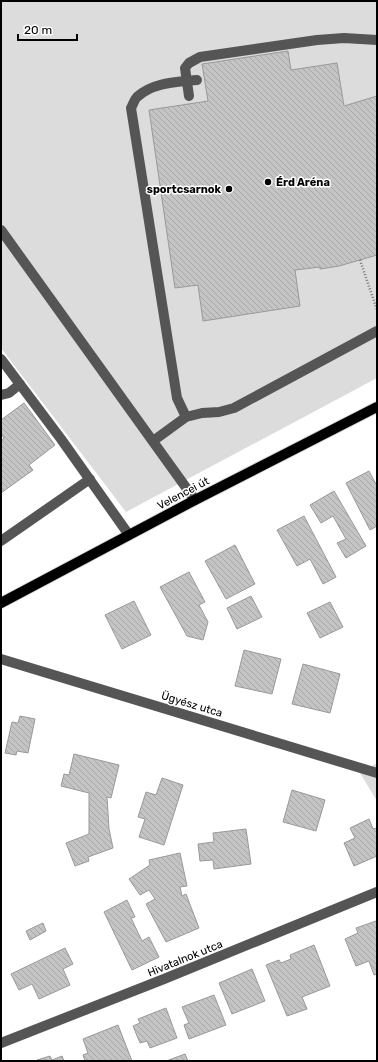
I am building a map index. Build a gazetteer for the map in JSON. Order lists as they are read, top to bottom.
{
  "streets": {
    "main road": ["Velencei út"],
    "street": ["Ügyész utca", "Hivatalnok utca"]
  },
  "places": ["Érd Aréna", "sportcsarnok"],
  "scale_bar": "20 m"
}
